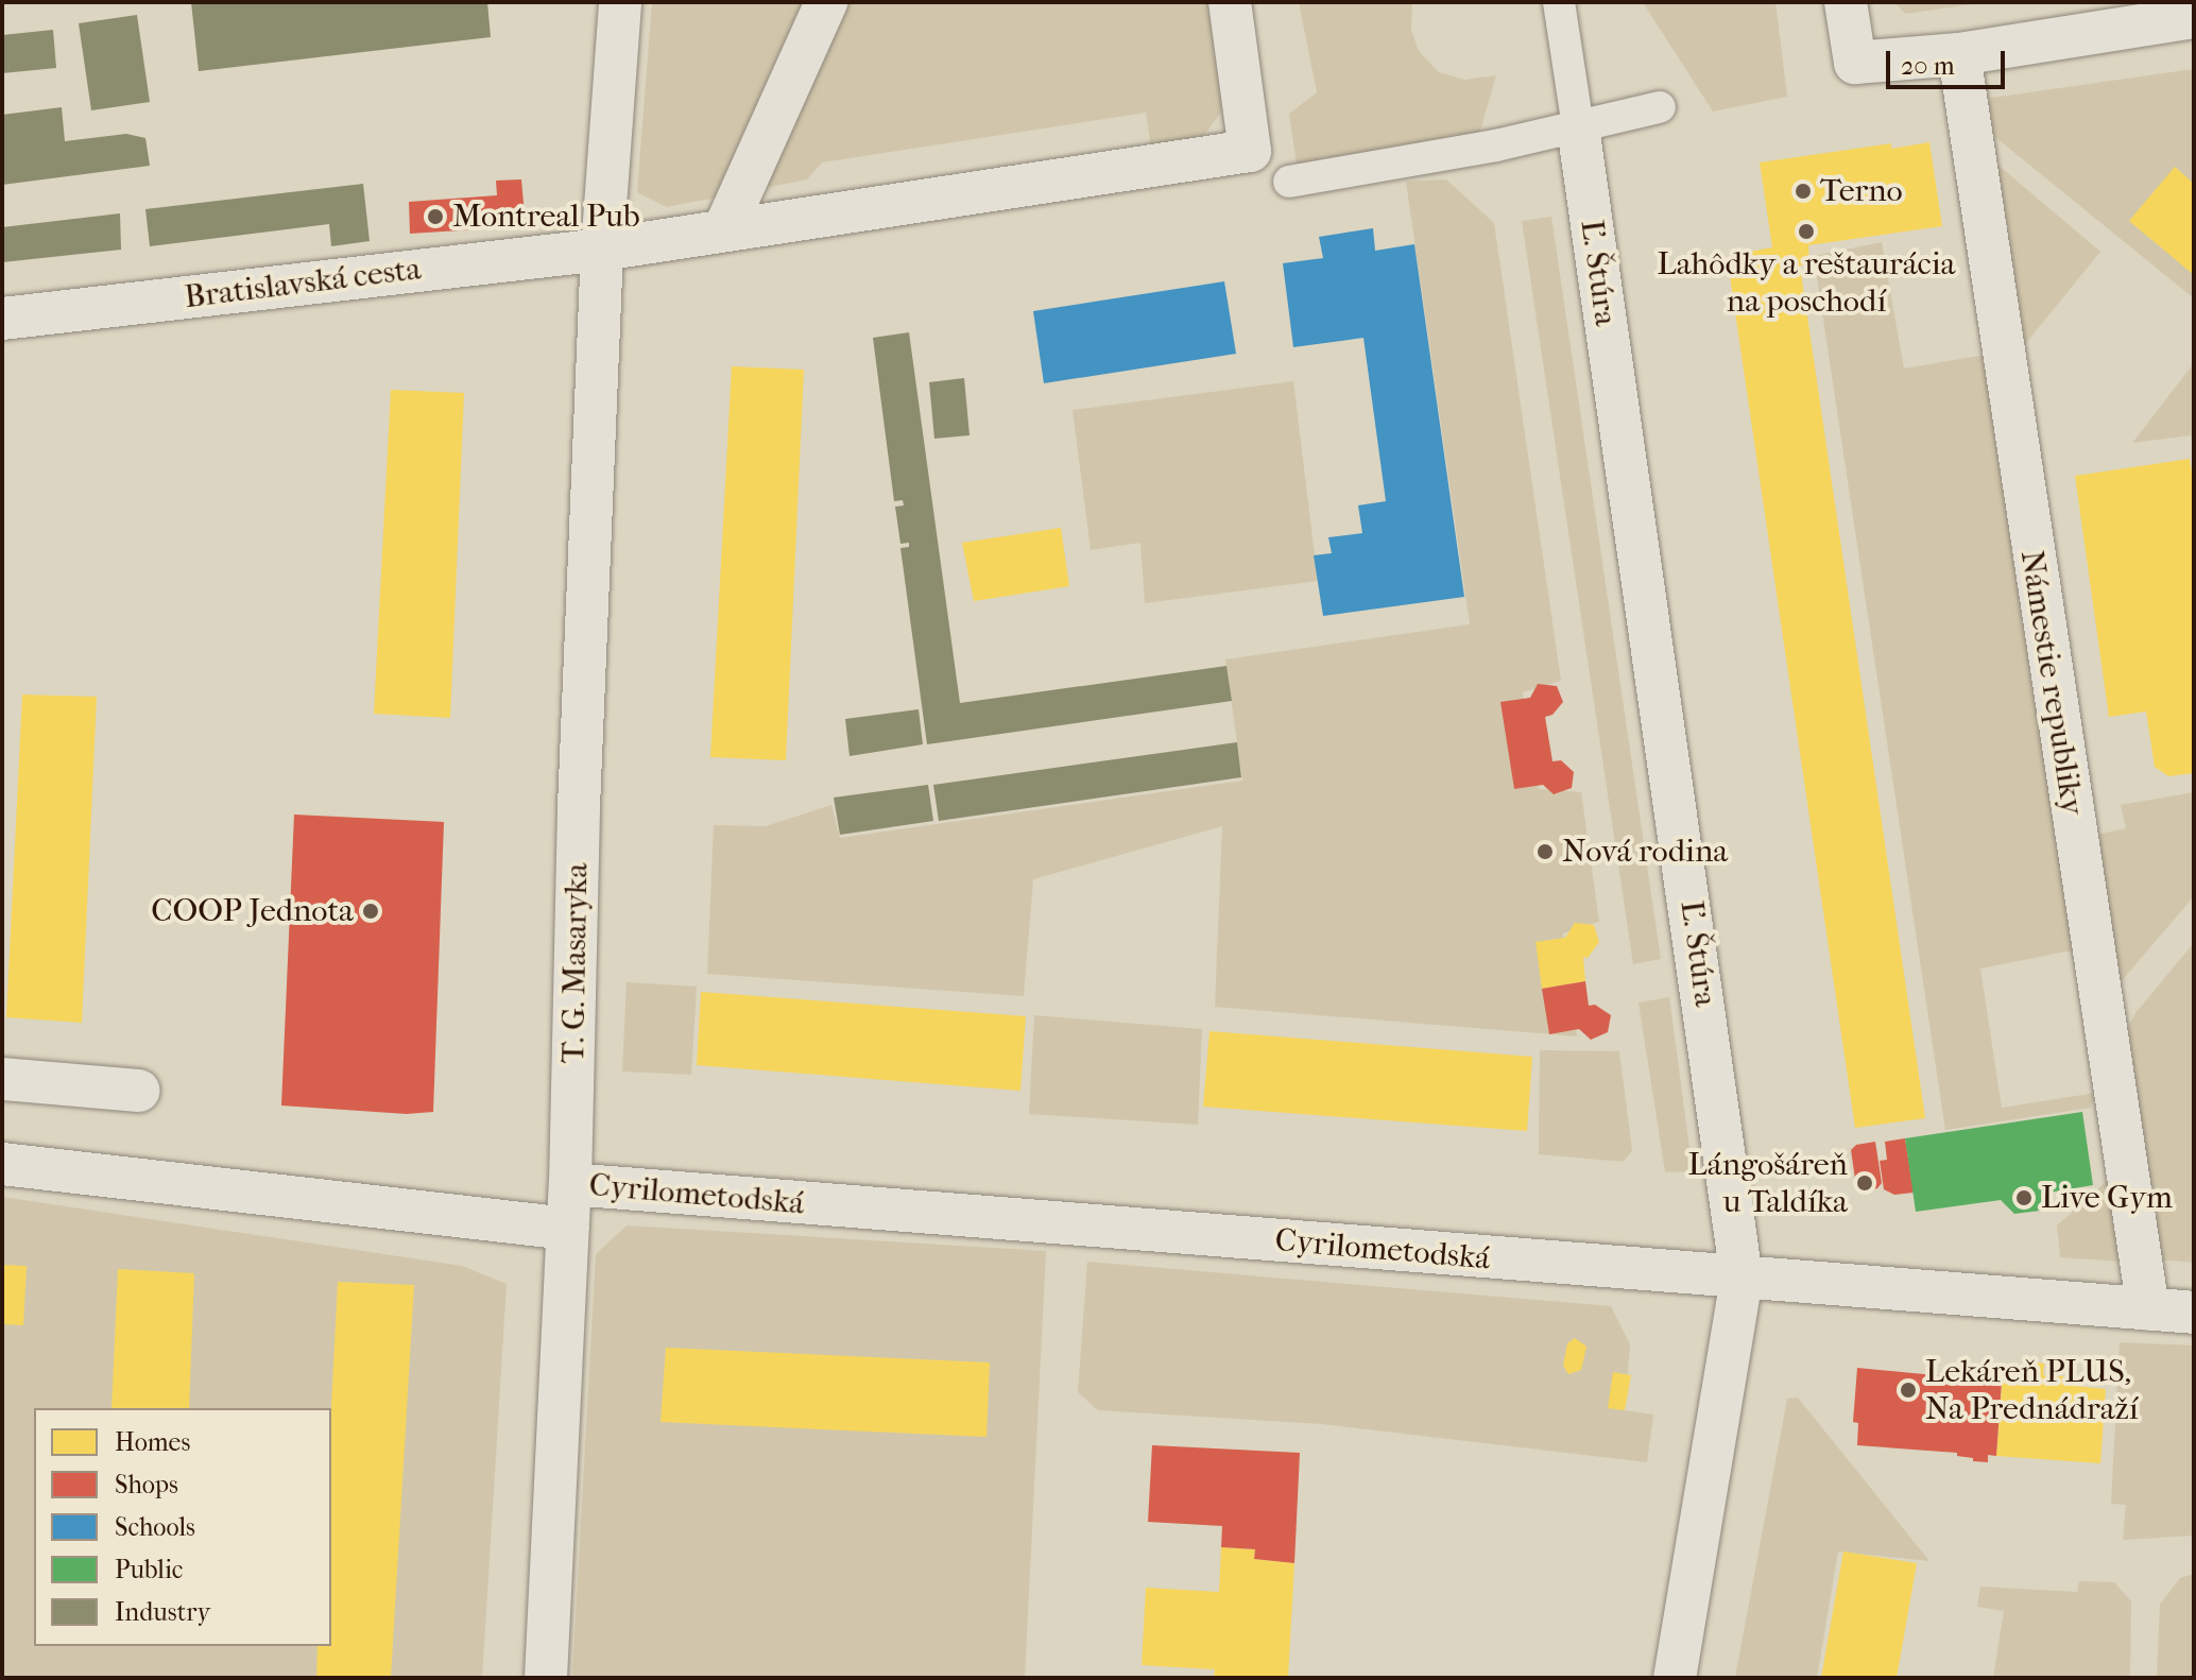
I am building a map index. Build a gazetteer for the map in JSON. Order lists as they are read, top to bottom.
{
  "streets": {
    "street": [
      "Ľ. Štúra",
      "Bratislavská cesta",
      "Námestie republiky",
      "T. G. Masaryka",
      "Cyrilometodská"
    ]
  },
  "crossings": [
    ["Ľ. Štúra", "Cyrilometodská"],
    ["Bratislavská cesta", "T. G. Masaryka"],
    ["Námestie republiky", "Cyrilometodská"],
    ["T. G. Masaryka", "Cyrilometodská"]
  ],
  "places": [
    "Terno",
    "Montreal Pub",
    "Lahôdky a reštaurácia na poschodí",
    "Nová rodina",
    "COOP Jednota",
    "Lángošáreň u Taldíka",
    "Live Gym",
    "Lekáreň PLUS, Na Prednádraží"
  ],
  "legend": [
    "Homes",
    "Shops",
    "Schools",
    "Public",
    "Industry"
  ],
  "scale_bar": "20 m"
}
